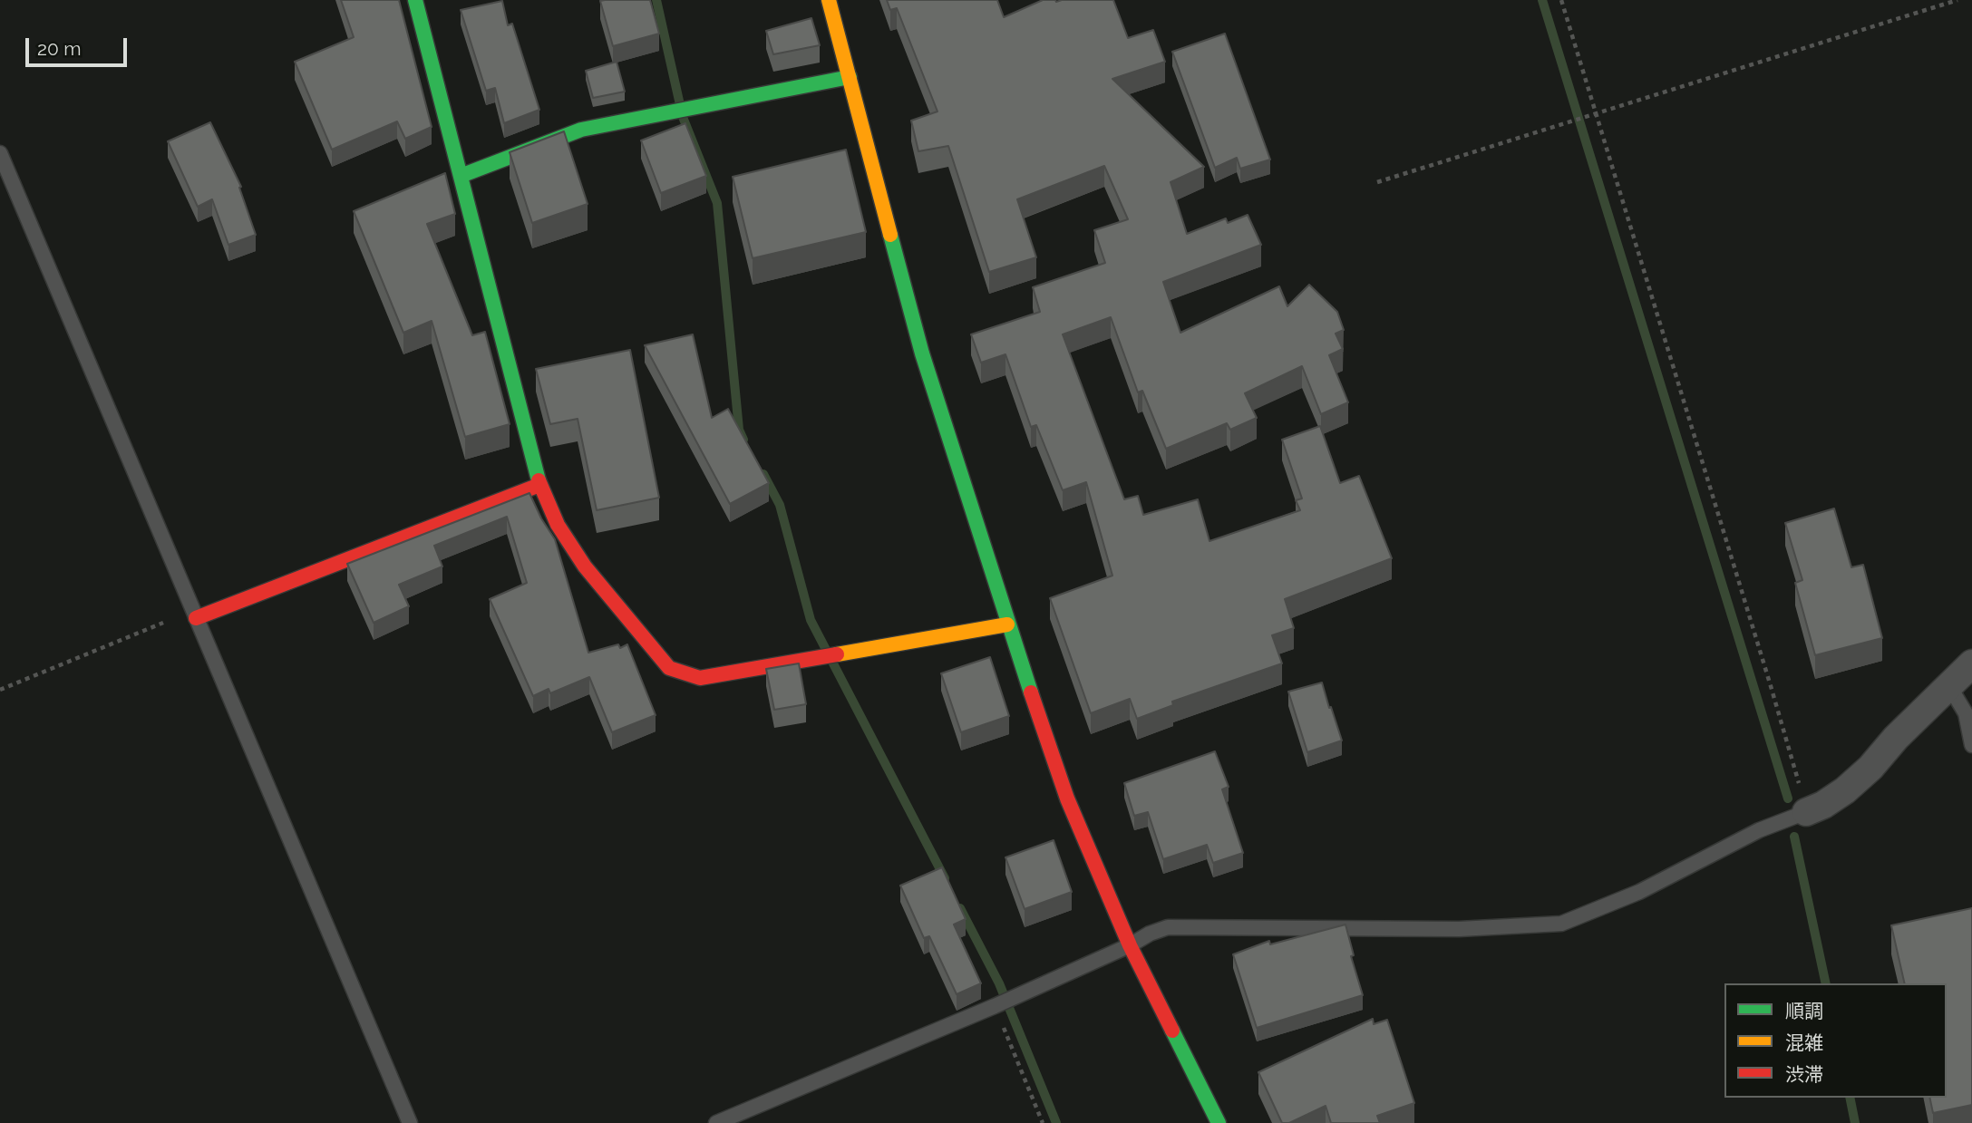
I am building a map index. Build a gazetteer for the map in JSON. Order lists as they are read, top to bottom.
{
  "legend": ["順調", "混雑", "渋滞"],
  "scale_bar": "20 m"
}
